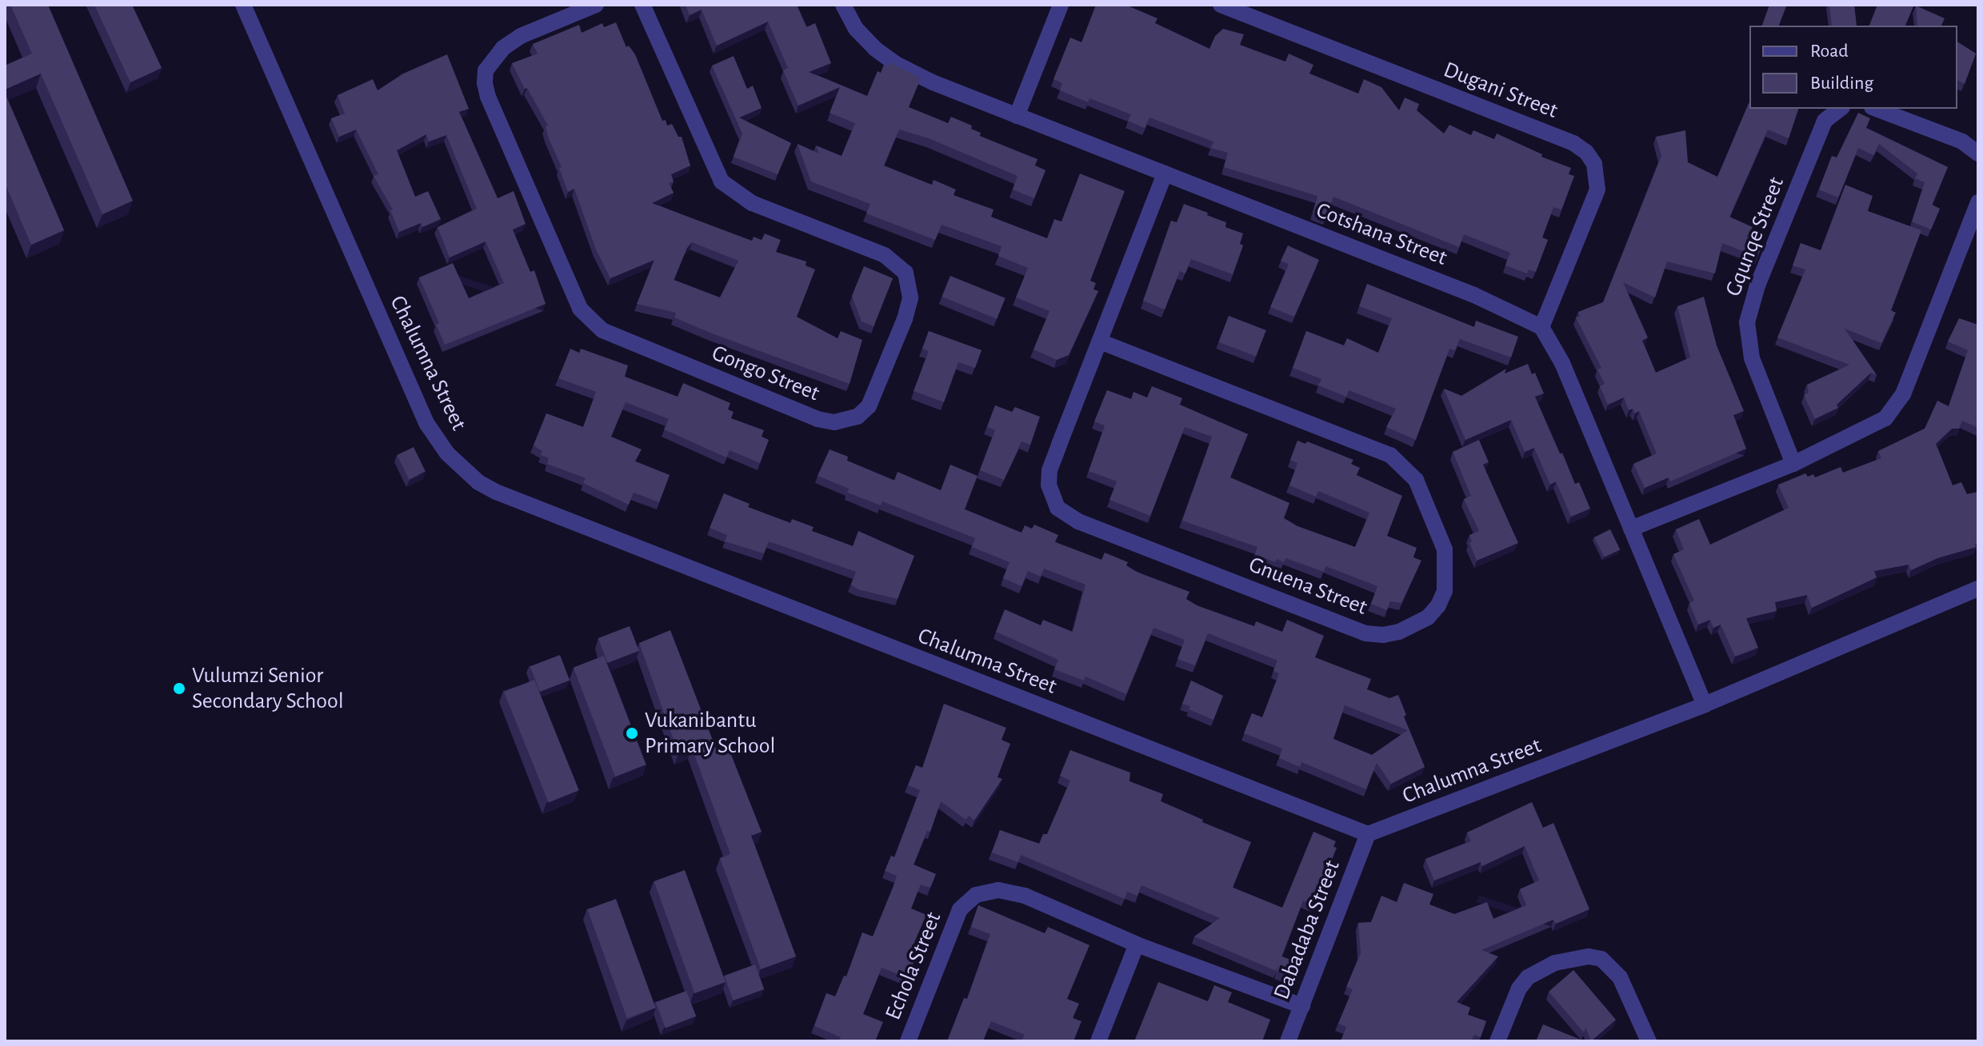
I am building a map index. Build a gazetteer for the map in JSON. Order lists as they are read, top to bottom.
{
  "streets": {
    "street": [
      "Dugani Street",
      "Cotshana Street",
      "Gqunqe Street",
      "Chalumna Street",
      "Gongo Street",
      "Gnuena Street",
      "Dabadaba Street",
      "Echola Street"
    ]
  },
  "crossings": [
    ["Dugani Street", "Cotshana Street"],
    ["Cotshana Street", "Gnuena Street"],
    ["Chalumna Street", "Dabadaba Street"],
    ["Dabadaba Street", "Echola Street"]
  ],
  "places": ["Vulumzi Senior Secondary School", "Vukanibantu Primary School"],
  "legend": ["Road", "Building"]
}
